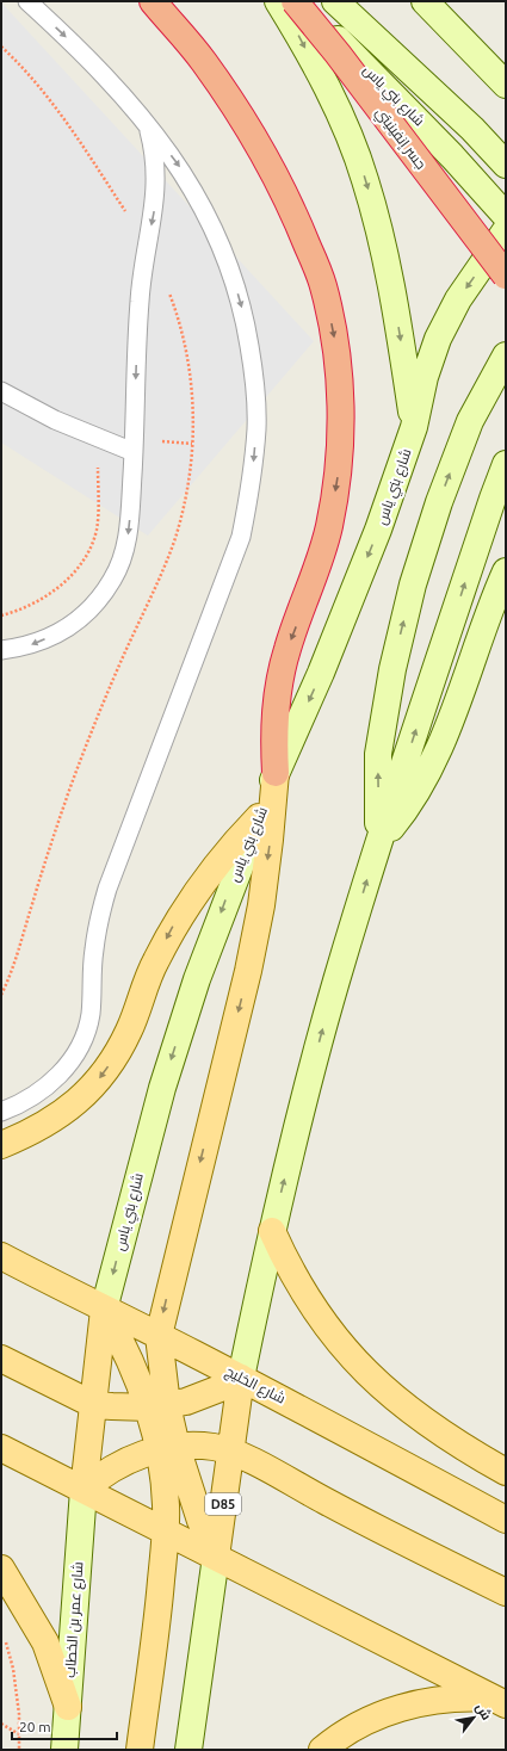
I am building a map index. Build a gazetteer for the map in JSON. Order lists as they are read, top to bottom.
{
  "streets": {
    "highway": ["جسر إنفينيتي"],
    "main road": [
      "شارع بني ياس",
      "شارع الخليج",
      "D85",
      "شارع عمر بن الخطاب"
    ]
  },
  "crossings": [
    ["شارع بني ياس", "جسر إنفينيتي"],
    ["شارع بني ياس", "شارع الخليج"],
    ["شارع بني ياس", "شارع عمر بن الخطاب"],
    ["شارع الخليج", "D85"]
  ],
  "scale_bar": "20 m",
  "north": "top right"
}
